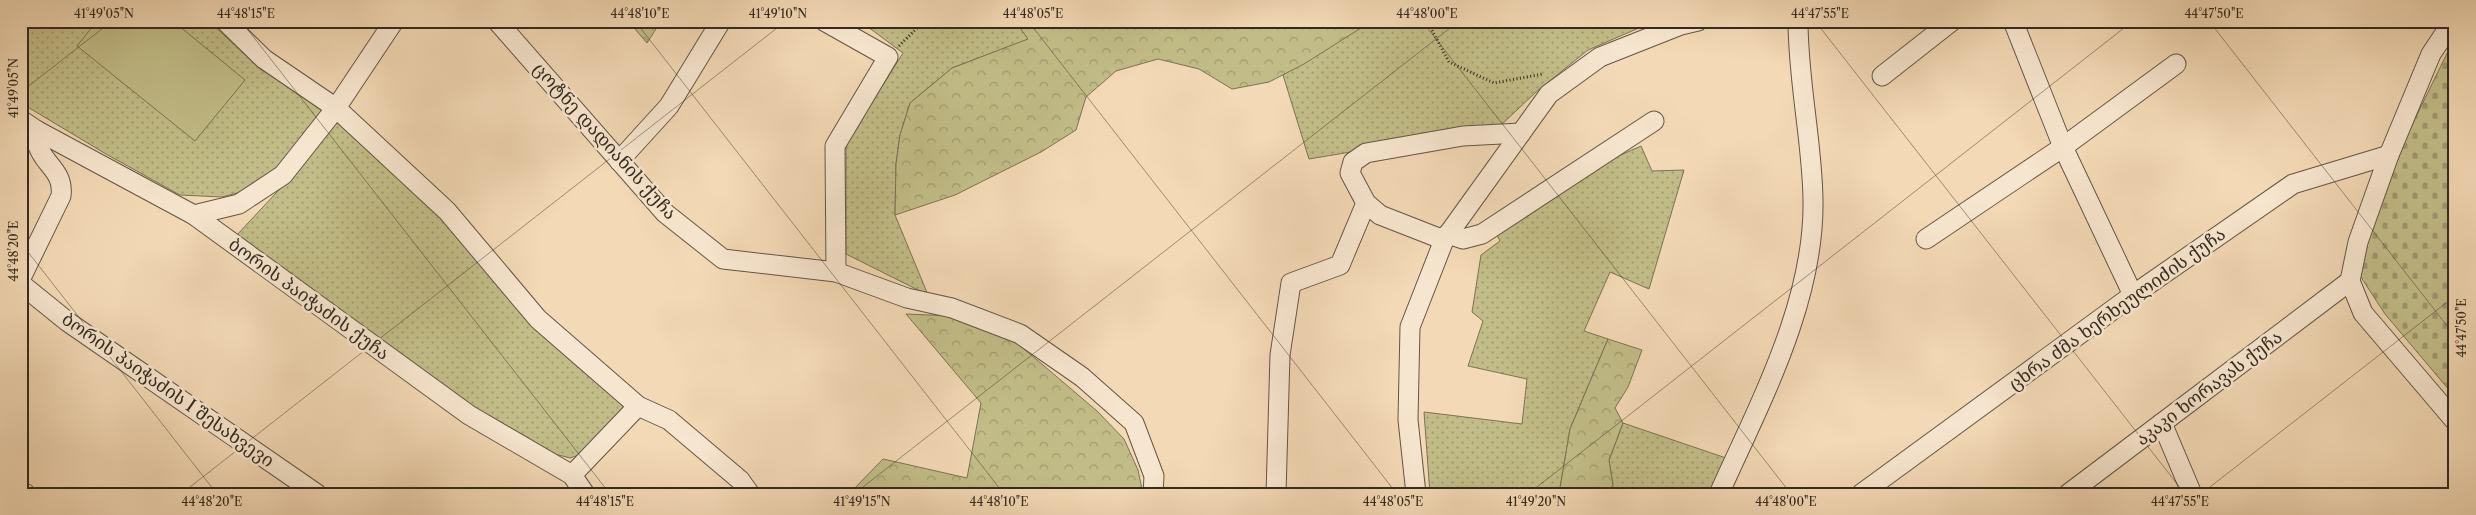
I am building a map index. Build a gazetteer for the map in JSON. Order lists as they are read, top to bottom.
{
  "streets": {
    "street": [
      "ცოტნე დადიანის ქუჩა",
      "ბორის პაიჭაძის ქუჩა",
      "ცხრა ძმა ხერხეულიძის ქუჩა",
      "აკაკი ხორავას ქუჩა",
      "ბორის პაიჭაძის I შესახვევი"
    ]
  },
  "coordinates": [
    "41°49'05\"N",
    "44°48'15\"E",
    "44°48'10\"E",
    "41°49'10\"N",
    "44°48'05\"E",
    "44°48'00\"E",
    "44°47'55\"E",
    "44°47'50\"E",
    "44°48'20\"E",
    "41°49'15\"N",
    "41°49'20\"N"
  ]
}
